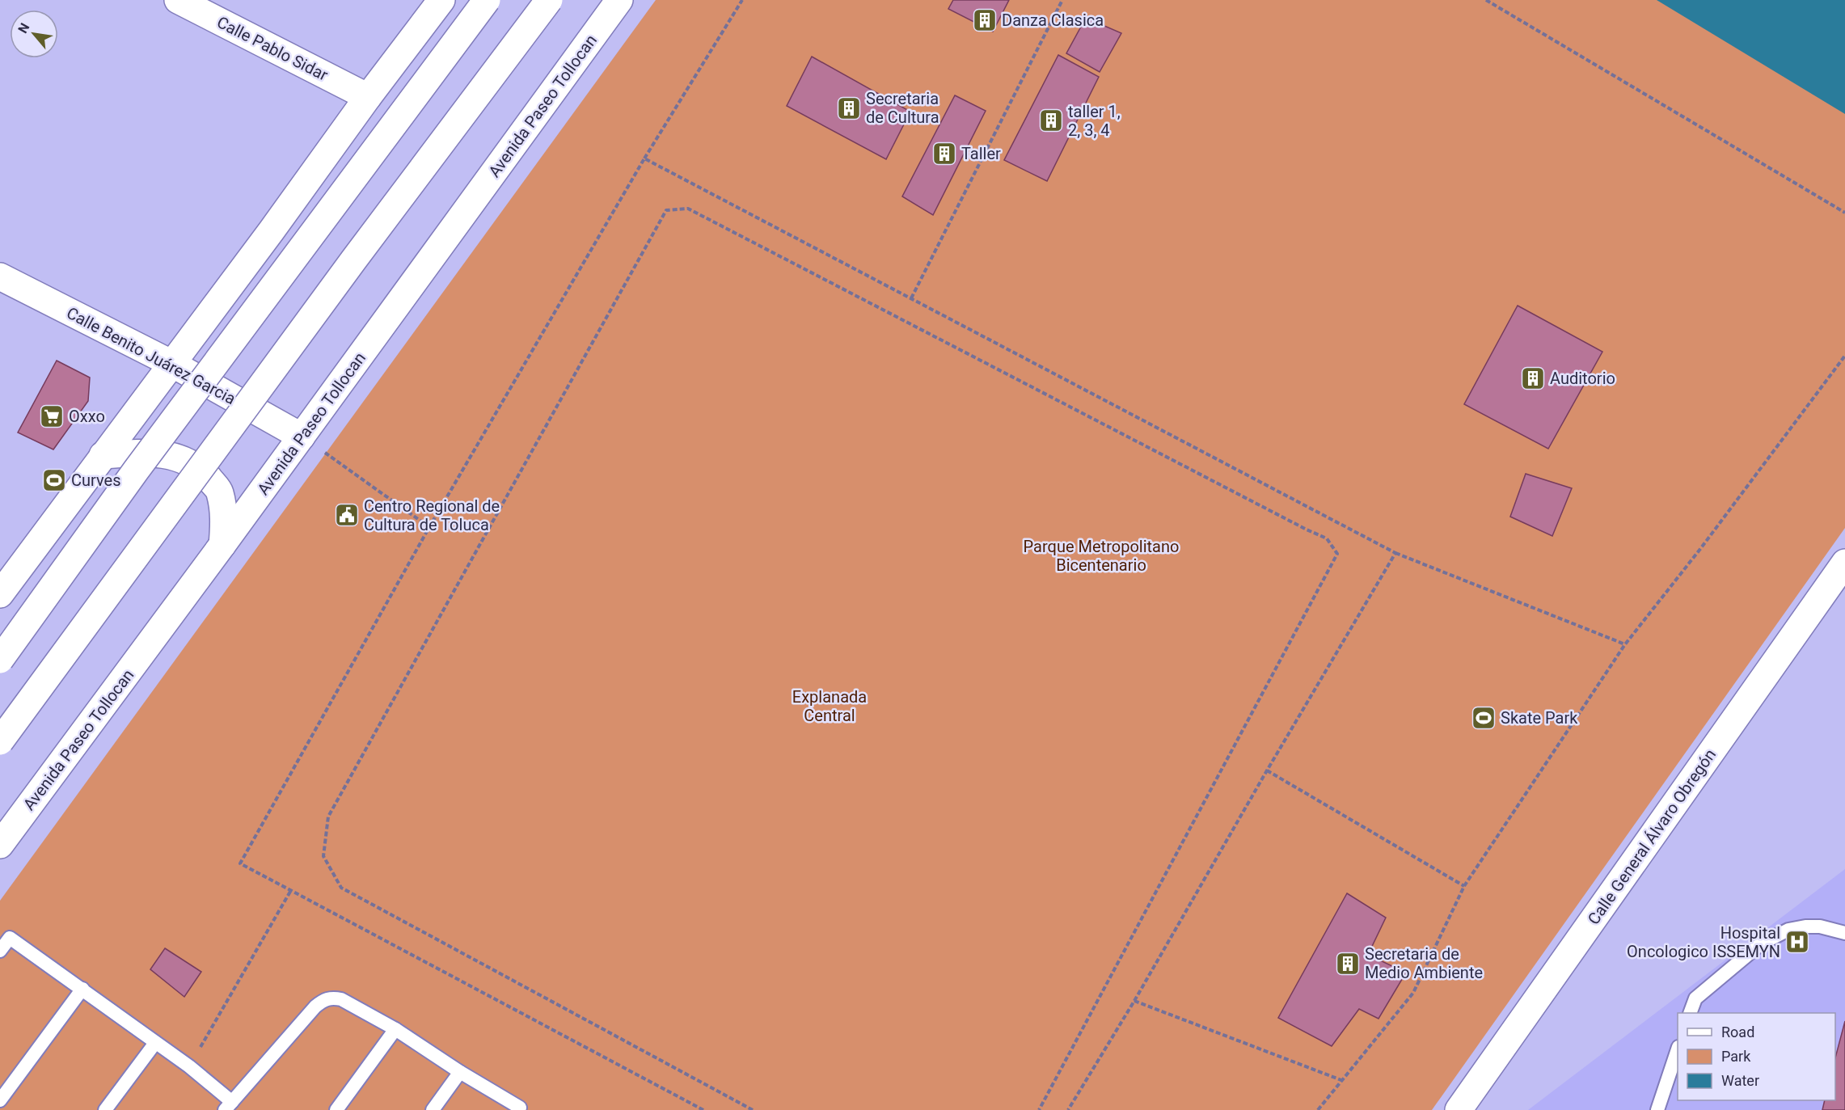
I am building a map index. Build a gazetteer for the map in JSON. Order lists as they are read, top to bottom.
{
  "streets": {
    "main road": [
      "Calle Pablo Sidar",
      "Avenida Paseo Tollocan",
      "Calle Benito Juárez Garcia",
      "Calle General Álvaro Obregón"
    ]
  },
  "crossings": [
    ["Avenida Paseo Tollocan", "Calle Benito Juárez Garcia"]
  ],
  "parks": ["Parque Metropolitano Bicentenario", "Explanada Central"],
  "places": {
    "building": [
      "Danza Clasica",
      "Secretaria de Cultura",
      "taller 1, 2, 3, 4",
      "Taller",
      "Auditorio",
      "Secretaria de Medio Ambiente"
    ],
    "supermarket": ["Oxxo"],
    "sports": ["Curves", "Skate Park"],
    "public building": ["Centro Regional de Cultura de Toluca"],
    "hospital": ["Hospital Oncologico ISSEMYN"]
  },
  "legend": ["Road", "Park", "Water"],
  "north": "top left"
}
